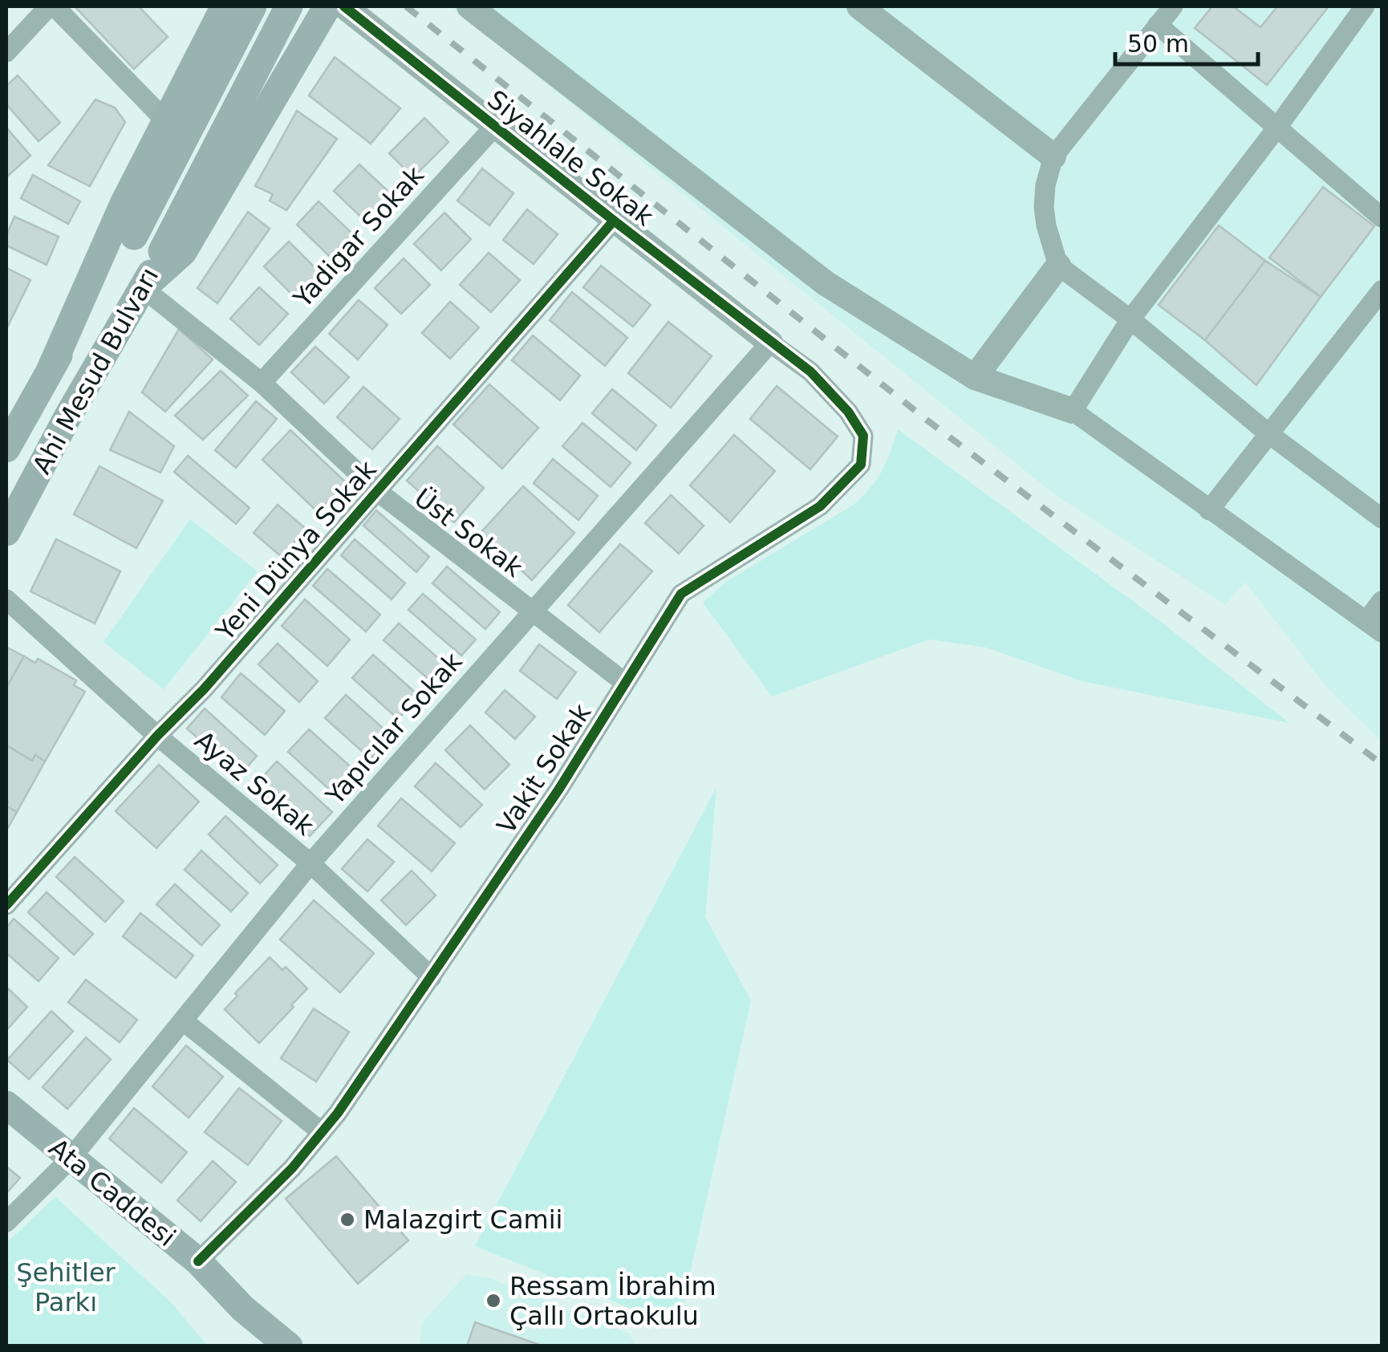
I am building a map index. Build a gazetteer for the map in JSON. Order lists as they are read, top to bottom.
{
  "streets": {
    "main road": ["Ahi Mesud Bulvarı", "Ata Caddesi"],
    "street": [
      "Siyahlale Sokak",
      "Yadigar Sokak",
      "Üst Sokak",
      "Yeni Dünya Sokak",
      "Yapıcılar Sokak",
      "Vakit Sokak",
      "Ayaz Sokak"
    ]
  },
  "crossings": [
    ["Siyahlale Sokak", "Yadigar Sokak"],
    ["Siyahlale Sokak", "Yeni Dünya Sokak"],
    ["Siyahlale Sokak", "Yapıcılar Sokak"],
    ["Siyahlale Sokak", "Vakit Sokak"],
    ["Yadigar Sokak", "Üst Sokak"],
    ["Ahi Mesud Bulvarı", "Üst Sokak"],
    ["Üst Sokak", "Yeni Dünya Sokak"],
    ["Üst Sokak", "Yapıcılar Sokak"],
    ["Üst Sokak", "Vakit Sokak"],
    ["Yeni Dünya Sokak", "Ayaz Sokak"],
    ["Yapıcılar Sokak", "Vakit Sokak"],
    ["Yapıcılar Sokak", "Ayaz Sokak"],
    ["Yapıcılar Sokak", "Ata Caddesi"],
    ["Vakit Sokak", "Ayaz Sokak"],
    ["Vakit Sokak", "Ata Caddesi"]
  ],
  "parks": ["Şehitler Parkı"],
  "places": ["Malazgirt Camii", "Ressam İbrahim Çallı Ortaokulu"],
  "scale_bar": "50 m"
}
